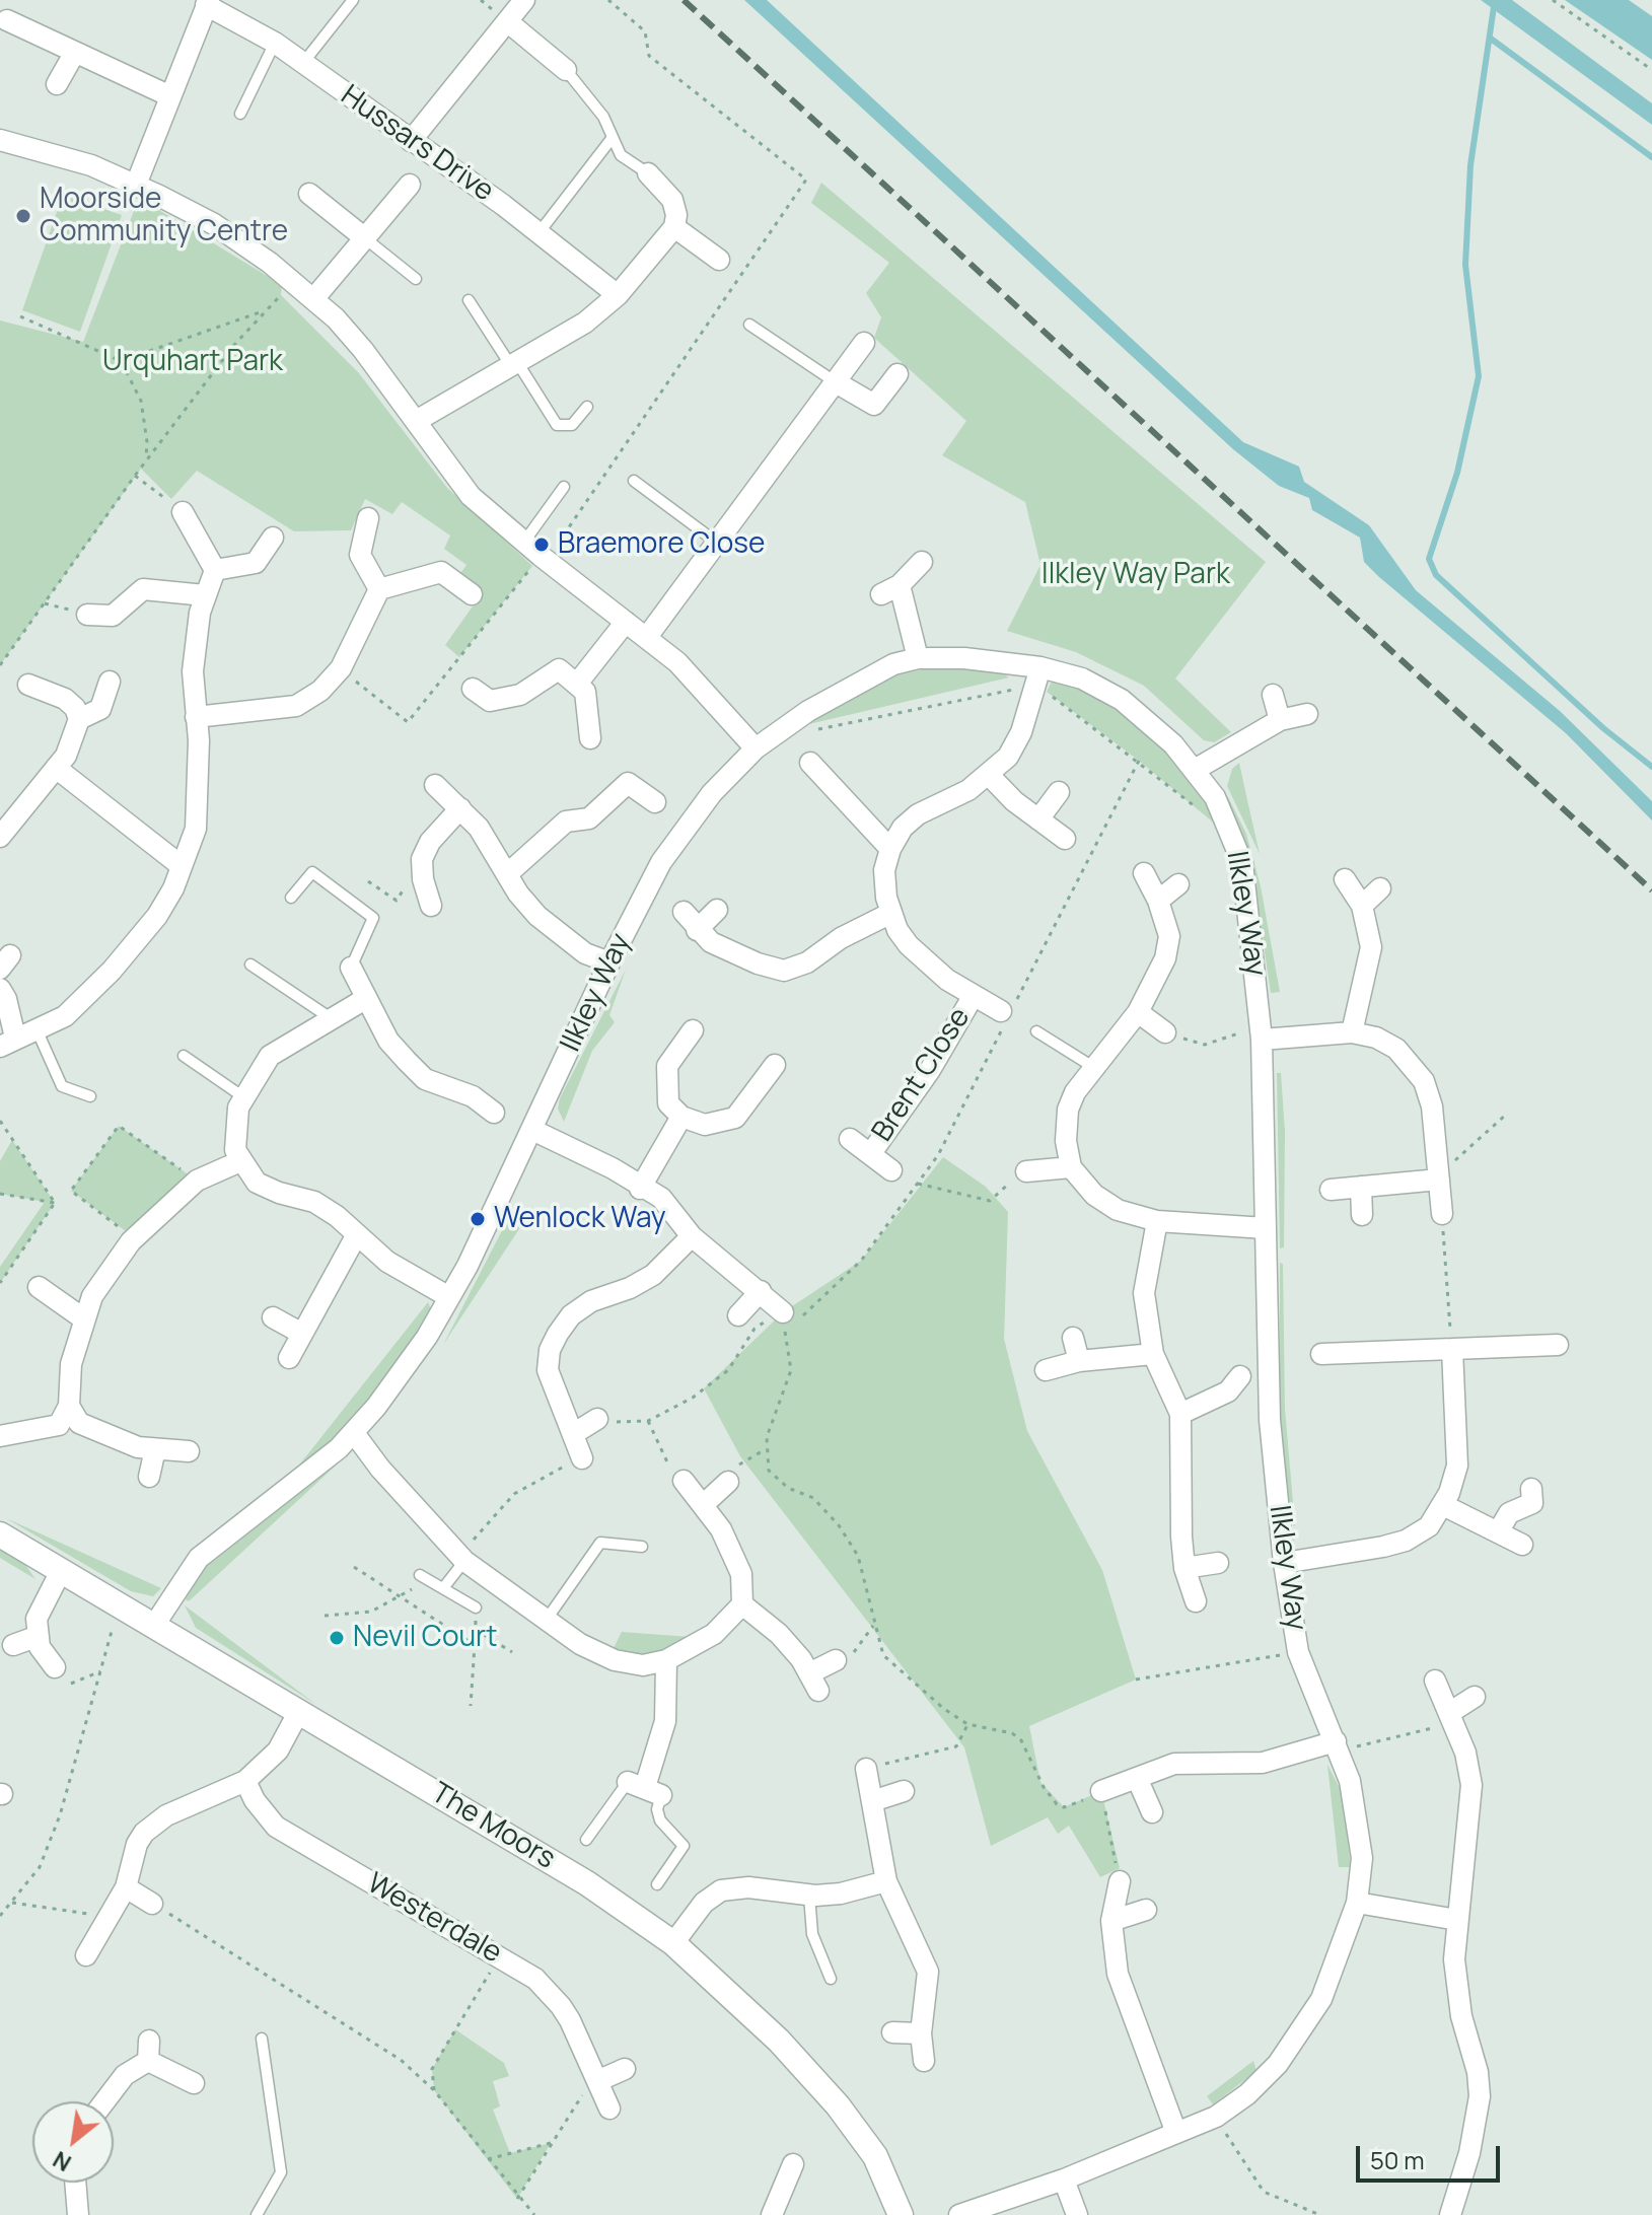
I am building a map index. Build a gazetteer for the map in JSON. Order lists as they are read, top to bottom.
{
  "streets": {
    "street": [
      "Hussars Drive",
      "Ilkley Way",
      "Brent Close",
      "The Moors",
      "Westerdale"
    ]
  },
  "crossings": [
    ["Ilkley Way", "The Moors"]
  ],
  "parks": ["Urquhart Park", "Ilkley Way Park"],
  "places": [
    "Moorside Community Centre",
    "Braemore Close",
    "Wenlock Way",
    "Nevil Court"
  ],
  "scale_bar": "50 m",
  "north": "bottom left"
}
